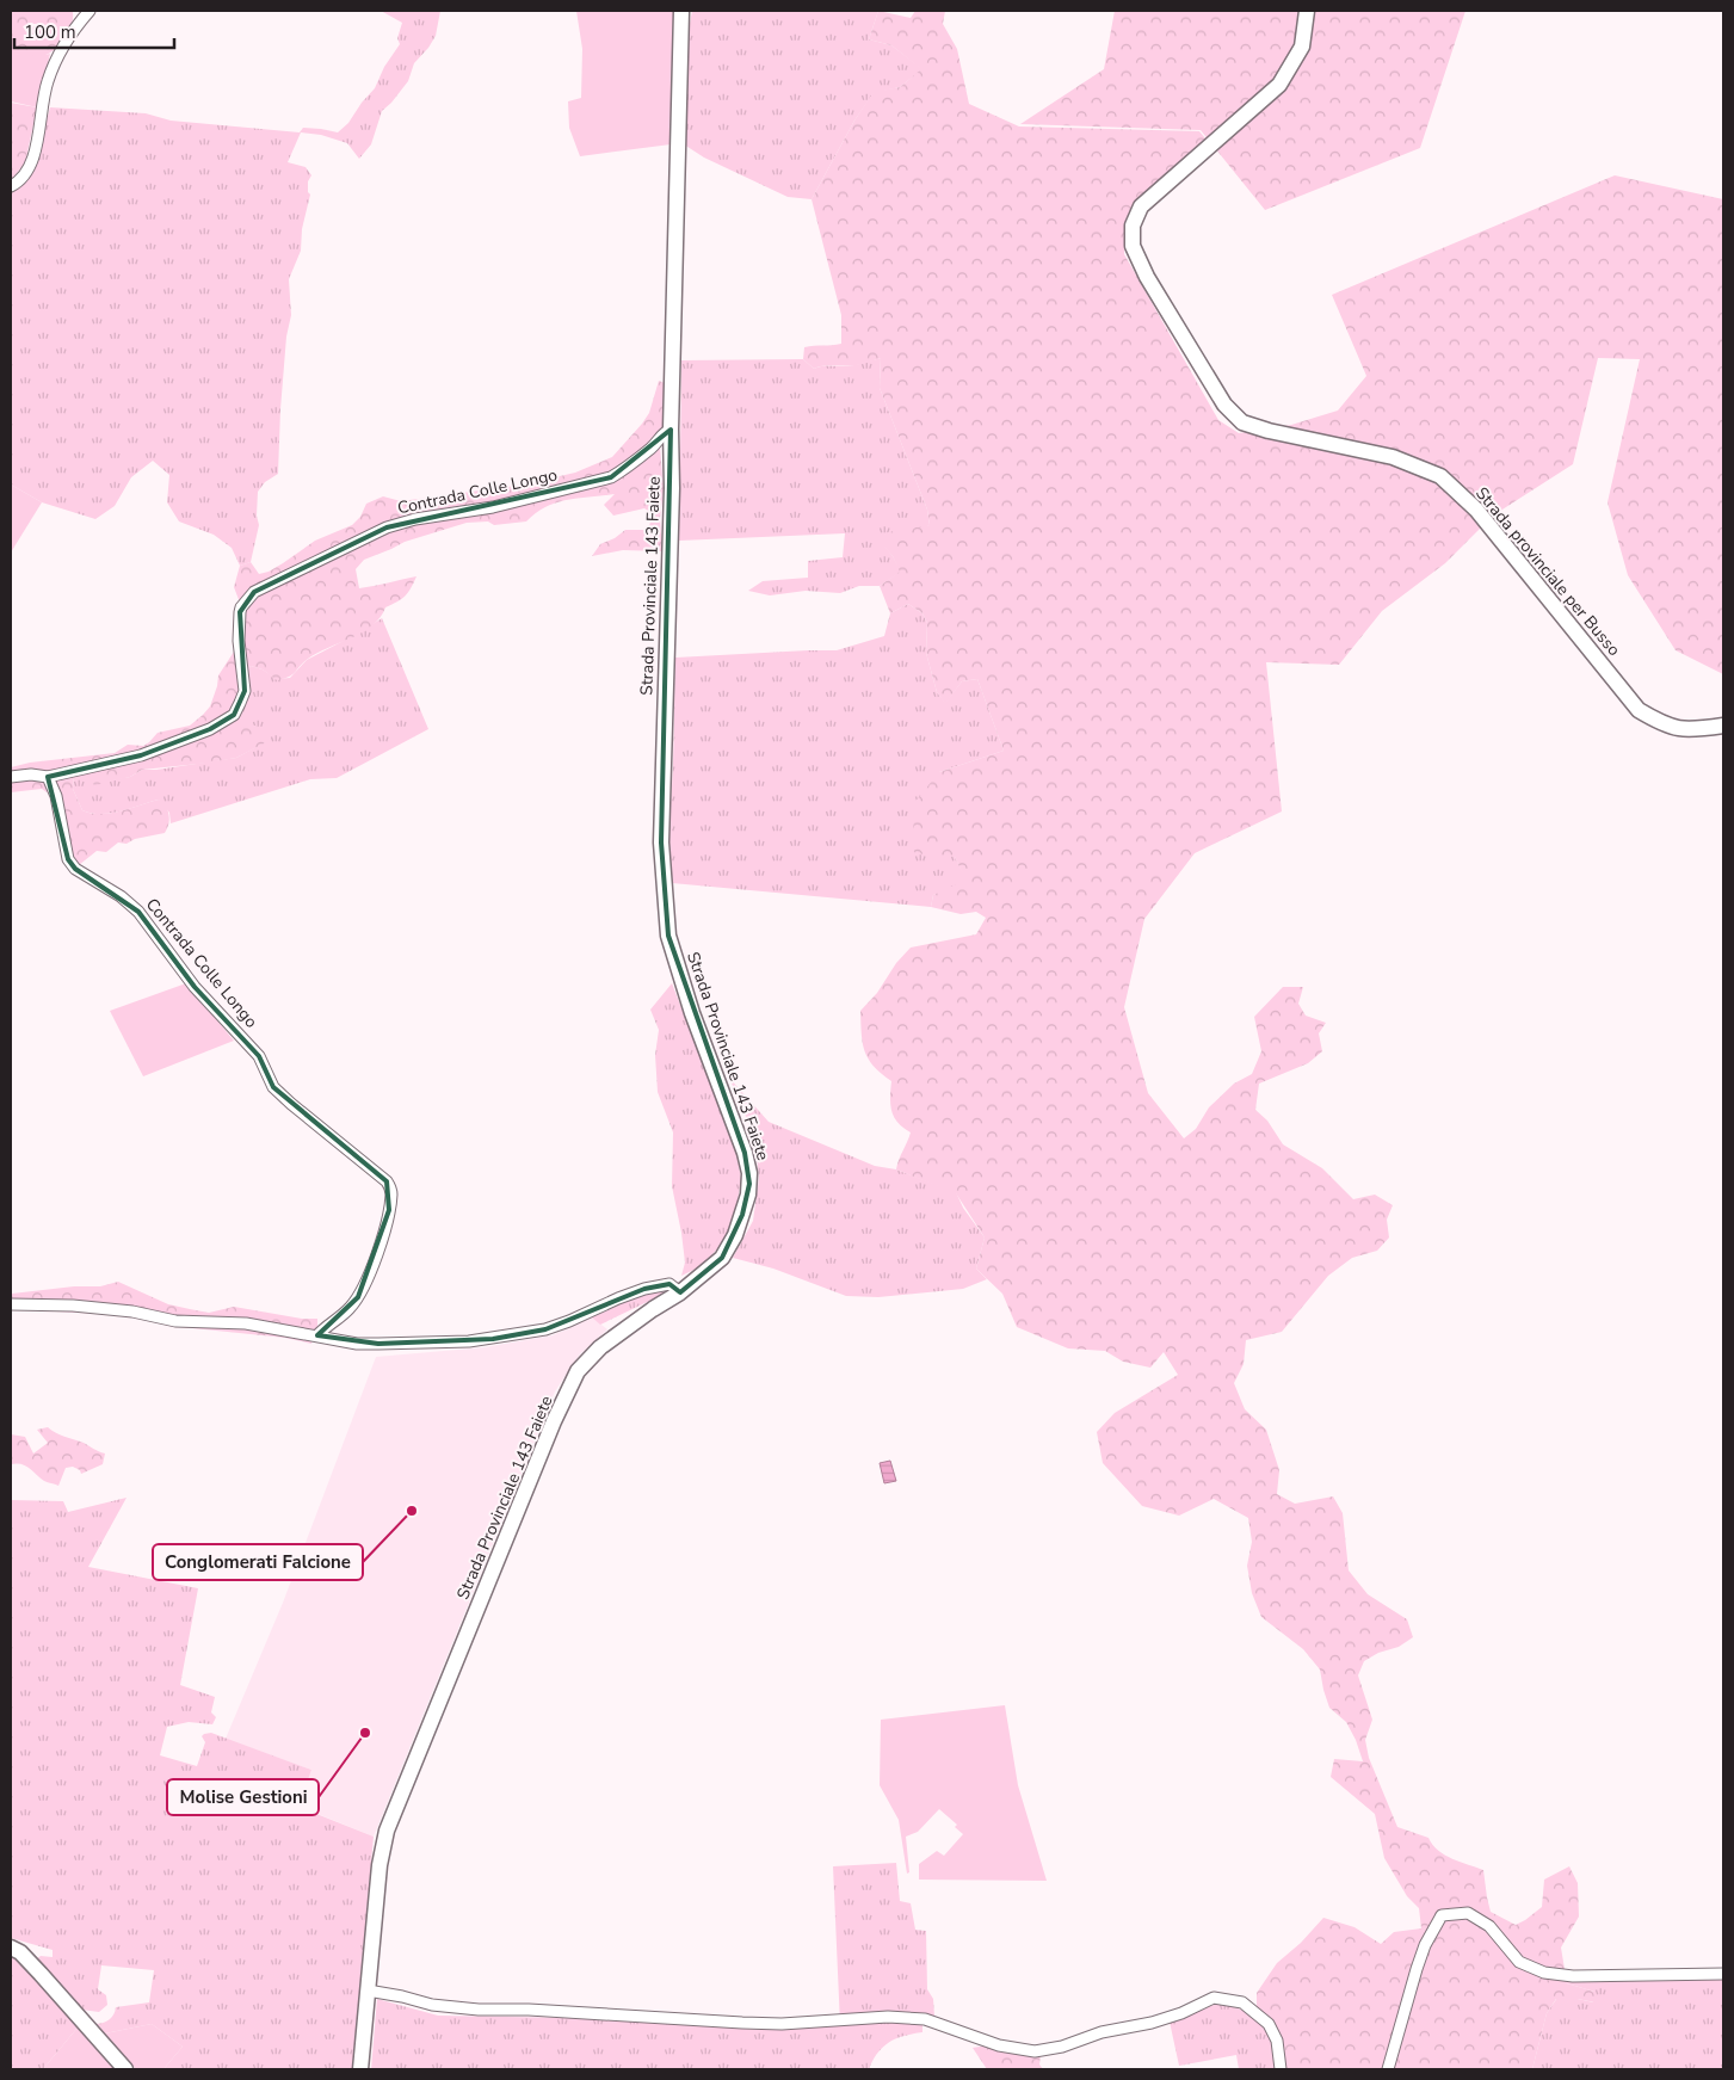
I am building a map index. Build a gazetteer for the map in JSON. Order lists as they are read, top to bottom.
{
  "streets": {
    "main road": ["Strada provinciale per Busso", "Strada Provinciale 143 Faiete"],
    "street": ["Contrada Colle Longo"]
  },
  "crossings": [
    ["Contrada Colle Longo", "Strada Provinciale 143 Faiete"]
  ],
  "places": ["Conglomerati Falcione", "Molise Gestioni"],
  "scale_bar": "100 m"
}
